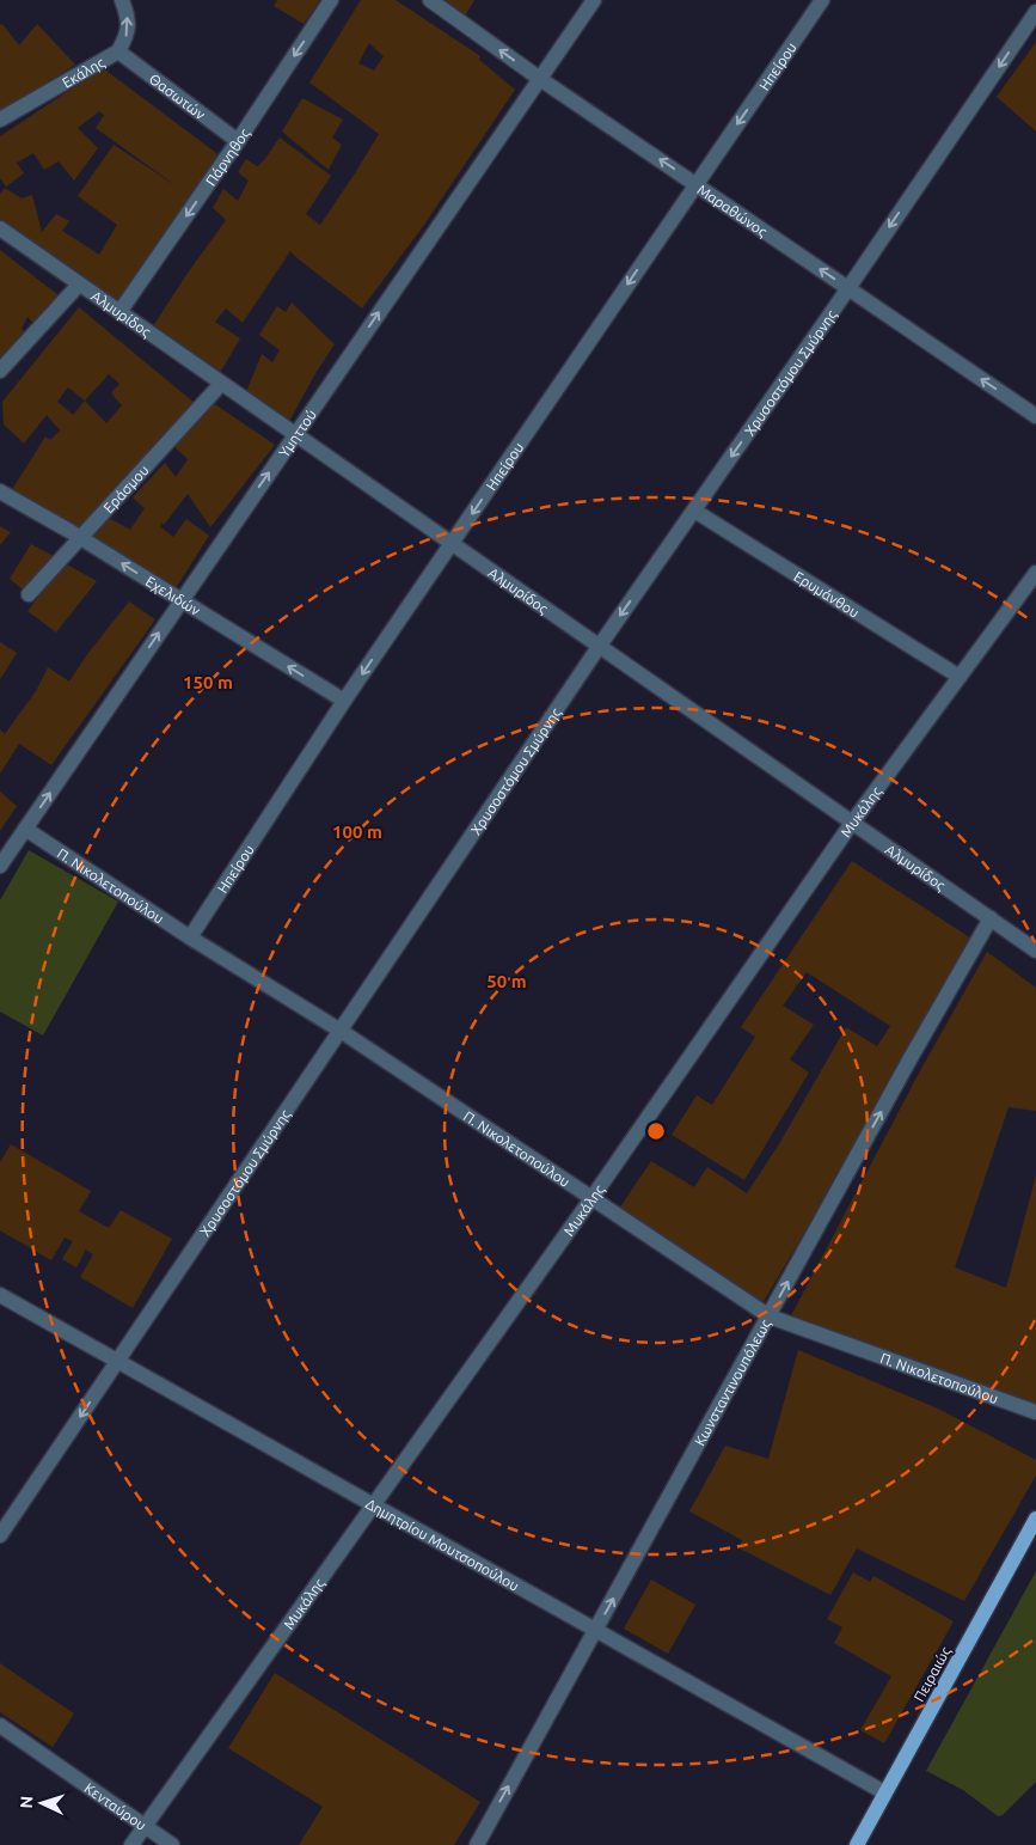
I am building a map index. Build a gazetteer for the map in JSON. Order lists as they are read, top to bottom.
{
  "streets": {
    "main road": ["Πειραιώς"],
    "street": [
      "Ηπείρου",
      "Εκάλης",
      "Θασωτών",
      "Πάρνηθος",
      "Μαραθώνος",
      "Αλμυρίδος",
      "Χρυσοστόμου Σμύρνης",
      "Υμηττού",
      "Εράσμου",
      "Ερυμάνθου",
      "Εχελιδών",
      "Μυκάλης",
      "Π. Νικολετοπούλου",
      "Κωνσταντινουπόλεως",
      "Δημητρίου Μουτσοπούλου",
      "Κενταύρου"
    ]
  },
  "crossings": [
    ["Ηπείρου", "Μαραθώνος"],
    ["Ηπείρου", "Αλμυρίδος"],
    ["Ηπείρου", "Εχελιδών"],
    ["Ηπείρου", "Π. Νικολετοπούλου"],
    ["Εκάλης", "Θασωτών"],
    ["Θασωτών", "Πάρνηθος"],
    ["Πάρνηθος", "Αλμυρίδος"],
    ["Μαραθώνος", "Χρυσοστόμου Σμύρνης"],
    ["Μαραθώνος", "Υμηττού"],
    ["Αλμυρίδος", "Χρυσοστόμου Σμύρνης"],
    ["Αλμυρίδος", "Υμηττού"],
    ["Αλμυρίδος", "Εράσμου"],
    ["Αλμυρίδος", "Μυκάλης"],
    ["Αλμυρίδος", "Κωνσταντινουπόλεως"],
    ["Χρυσοστόμου Σμύρνης", "Ερυμάνθου"],
    ["Χρυσοστόμου Σμύρνης", "Π. Νικολετοπούλου"],
    ["Χρυσοστόμου Σμύρνης", "Δημητρίου Μουτσοπούλου"],
    ["Υμηττού", "Εχελιδών"],
    ["Υμηττού", "Π. Νικολετοπούλου"],
    ["Εράσμου", "Εχελιδών"],
    ["Ερυμάνθου", "Μυκάλης"],
    ["Μυκάλης", "Π. Νικολετοπούλου"],
    ["Μυκάλης", "Δημητρίου Μουτσοπούλου"],
    ["Μυκάλης", "Κενταύρου"],
    ["Π. Νικολετοπούλου", "Κωνσταντινουπόλεως"],
    ["Κωνσταντινουπόλεως", "Δημητρίου Μουτσοπούλου"],
    ["Δημητρίου Μουτσοπούλου", "Πειραιώς"]
  ],
  "one_way": [
    "Ηπείρου",
    "Πάρνηθος",
    "Μαραθώνος",
    "Χρυσοστόμου Σμύρνης",
    "Υμηττού",
    "Εχελιδών",
    "Κωνσταντινουπόλεως"
  ],
  "north": "left",
  "rings": ["150 m", "100 m", "50 m"]
}
